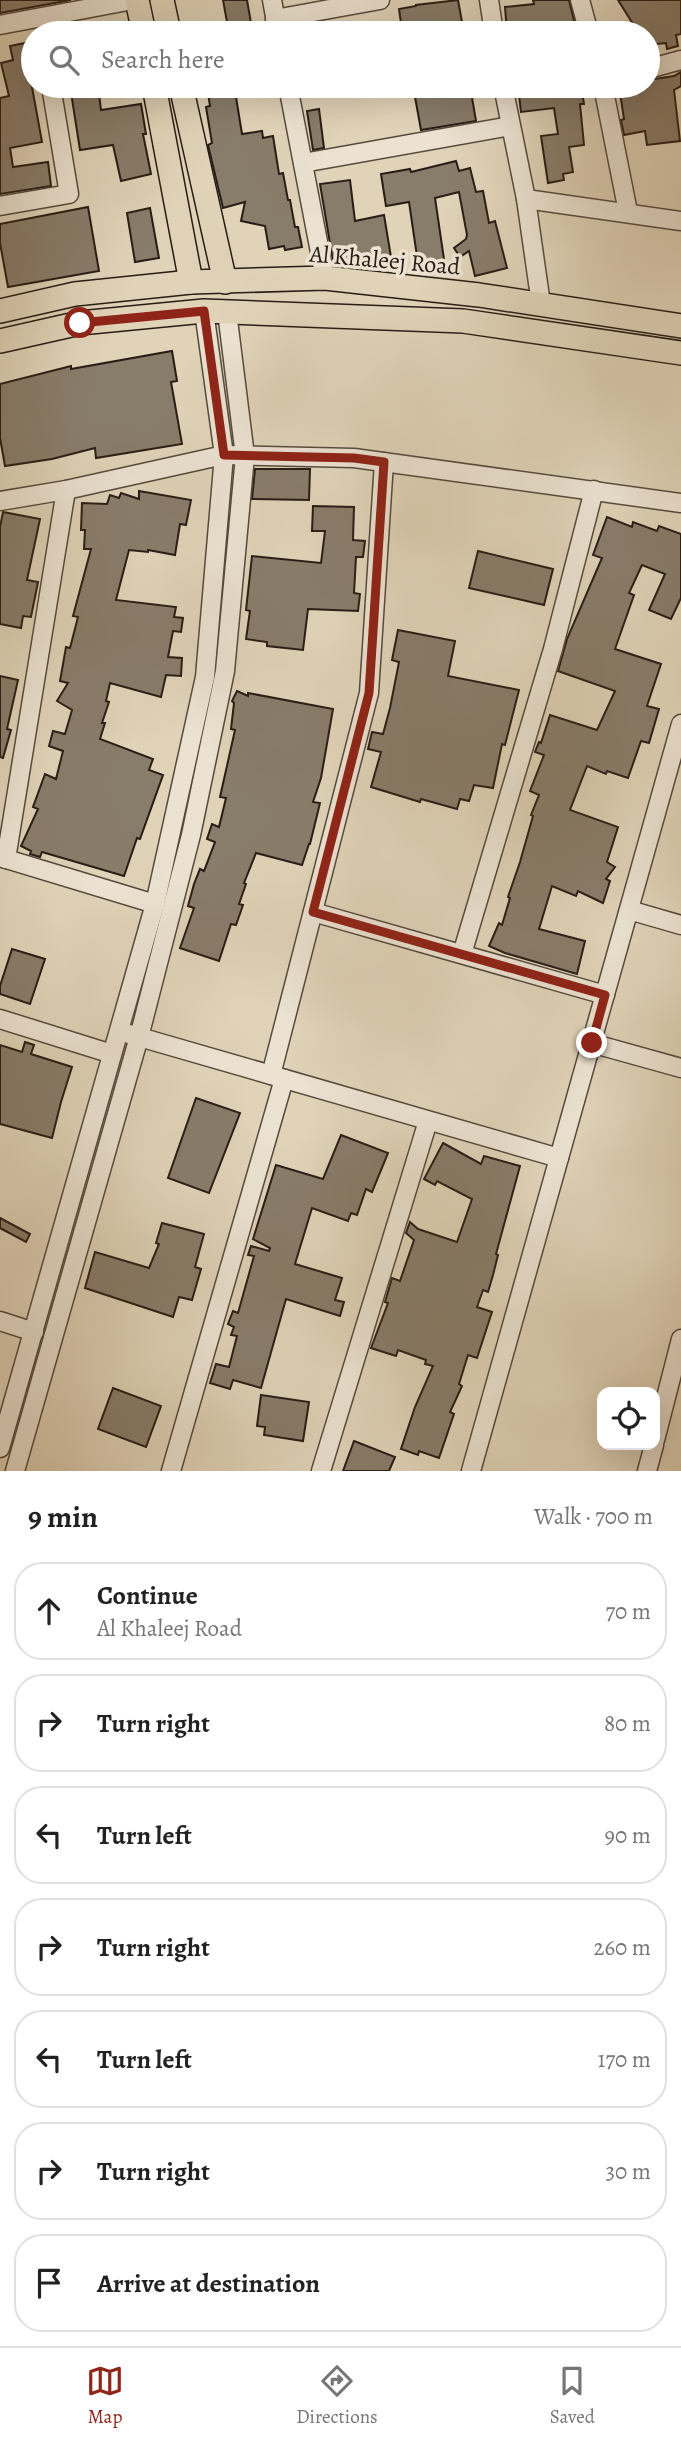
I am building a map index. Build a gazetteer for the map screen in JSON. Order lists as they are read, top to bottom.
{
  "streets": {
    "main road": ["Al Khaleej Road"]
  },
  "page": {
    "search": "Search here",
    "heading": ["9 min", "Walk · 700 m"],
    "list": [
      ["Continue", "Al Khaleej Road", "70 m"],
      ["Turn right", "80 m"],
      ["Turn left", "90 m"],
      ["Turn right", "260 m"],
      ["Turn left", "170 m"],
      ["Turn right", "30 m"],
      "Arrive at destination"
    ],
    "nav": ["Map", "Directions", "Saved"]
  }
}
